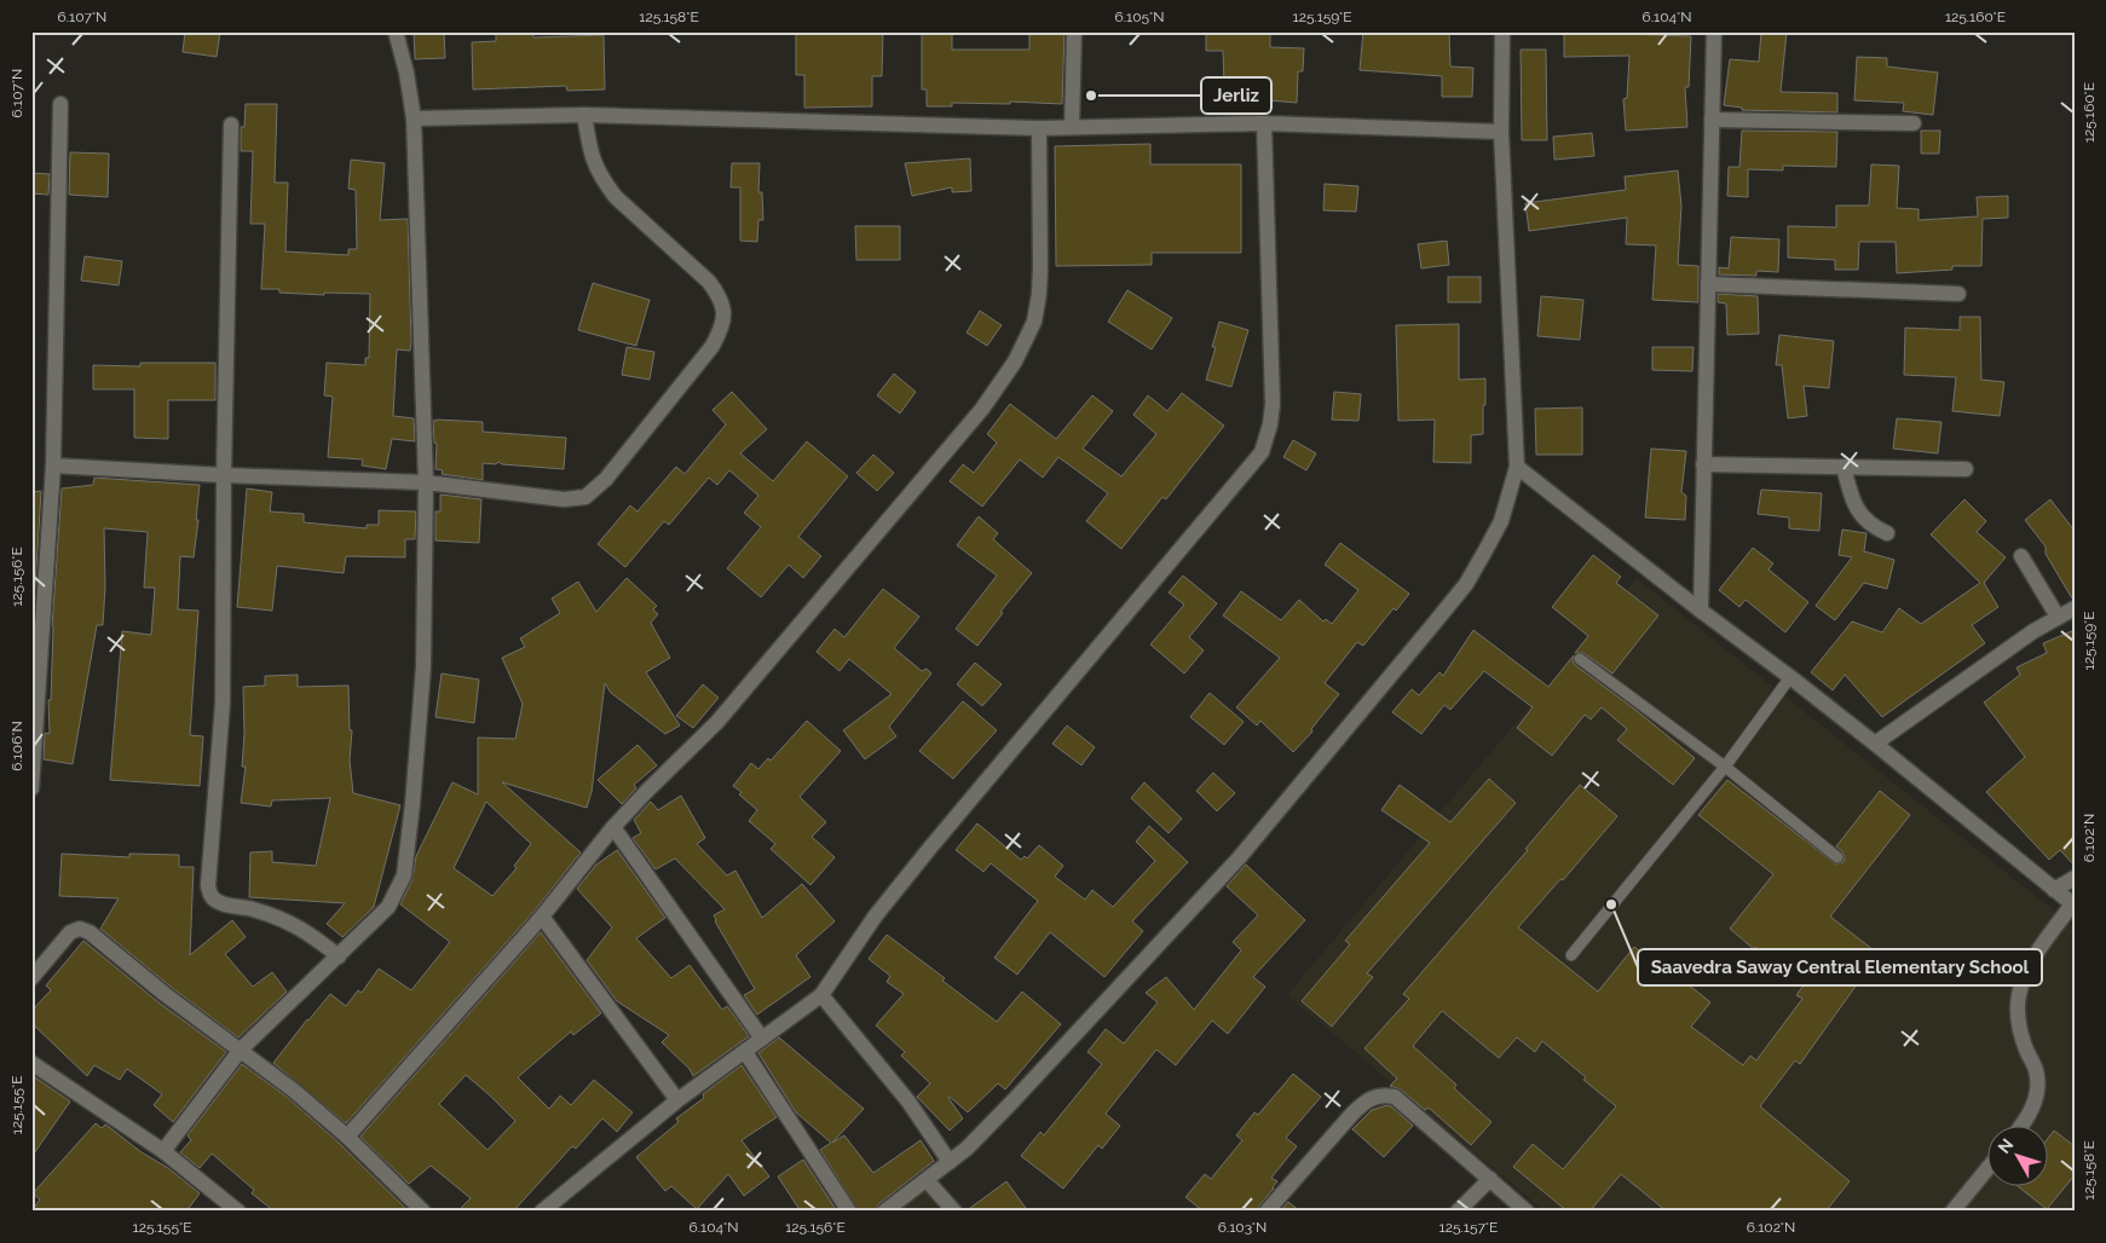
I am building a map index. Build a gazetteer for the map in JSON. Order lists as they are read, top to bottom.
{
  "places": ["Jerliz", "Saavedra Saway Central Elementary School"],
  "north": "top left",
  "coordinates": [
    "6.107°N",
    "125.158°E",
    "6.105°N",
    "125.159°E",
    "6.104°N",
    "125.160°E",
    "125.156°E",
    "6.106°N",
    "6.102°N",
    "125.155°E",
    "6.103°N",
    "125.157°E"
  ]
}
